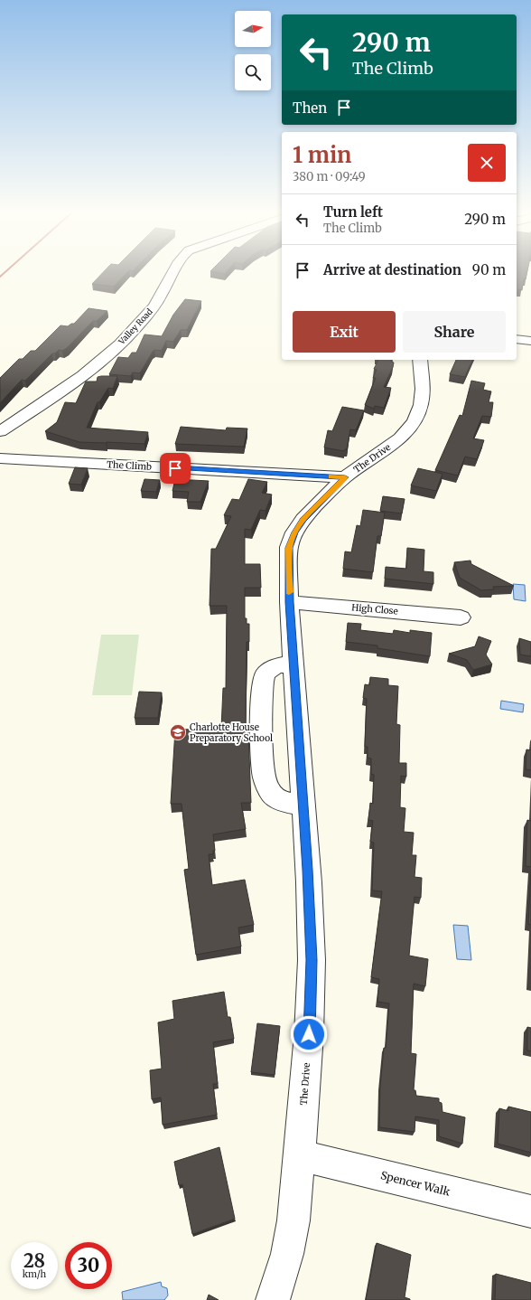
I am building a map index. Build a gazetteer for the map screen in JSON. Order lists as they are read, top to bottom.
{
  "streets": {
    "street": [
      "Valley Road",
      "The Drive",
      "The Climb",
      "High Close",
      "Spencer Walk"
    ]
  },
  "crossings": [
    ["The Drive", "The Climb"],
    ["The Drive", "High Close"],
    ["The Drive", "Spencer Walk"]
  ],
  "places": {
    "school or university": ["Charlotte House Preparatory School"]
  },
  "north": "right",
  "page": {
    "turn": ["290 m", "The Climb"],
    "then": "Then",
    "heading": ["1 min", "380 m · 09:49"],
    "list": [
      {
        "name": "Turn left",
        "note": "The Climb",
        "value": "290 m"
      },
      {
        "name": "Arrive at destination",
        "value": "90 m"
      }
    ],
    "buttons": ["Exit", "Share"],
    "speed": "28 km/h",
    "limit": "30"
  }
}
